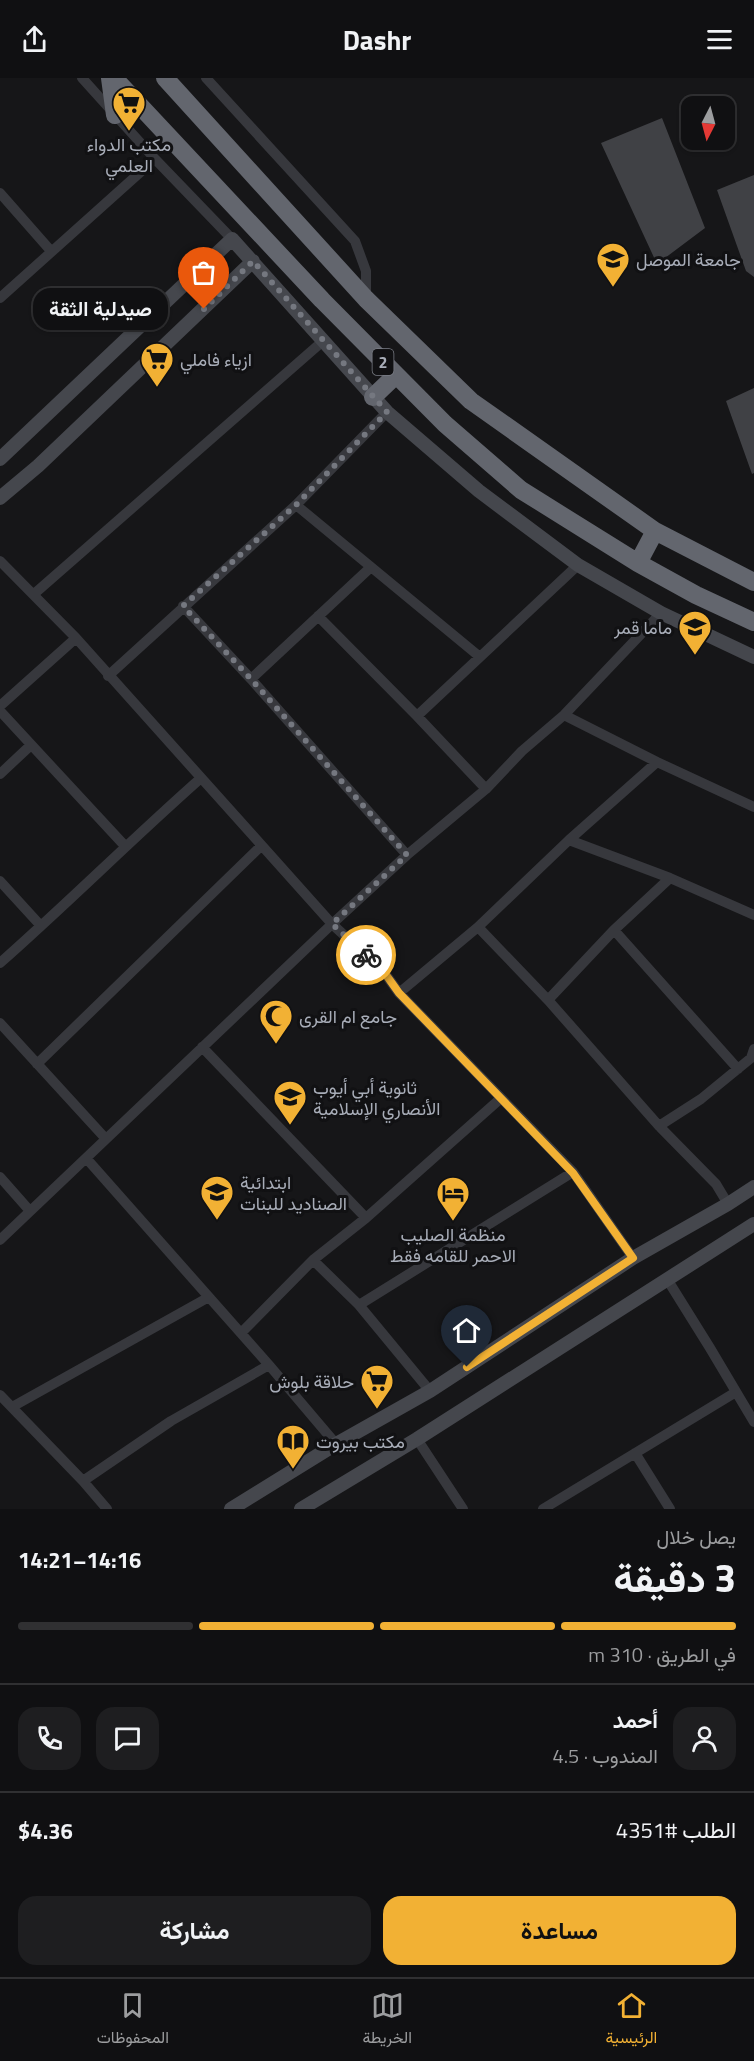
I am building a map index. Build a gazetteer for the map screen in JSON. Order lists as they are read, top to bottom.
{
  "streets": {
    "highway": ["2"]
  },
  "places": {
    "supermarket": ["مكتب الدواء العلمي", "ازياء فاملي", "حلاقة بلوش"],
    "school or university": [
      "جامعة الموصل",
      "ماما قمر",
      "ثانوية أبي أيوب الأنصاري الإسلامية",
      "ابتدائية الصناديد للبنات"
    ],
    "other": ["صيدلية الثقة"],
    "mosque": ["جامع ام القرى"],
    "hotel": ["منظمة الصليب الاحمر للقامه فقط"],
    "library": ["مكتب بيروت"]
  },
  "north": "bottom",
  "page": {
    "header": "Dashr",
    "bubble": "صيدلية الثقة",
    "heading": ["3 دقيقة", "يصل خلال", "14:16–14:21"],
    "panel": [
      "أحمد",
      "المندوب · 4.5",
      "الطلب #4351",
      "$4.36"
    ],
    "bar": "في الطريق · 310 m",
    "buttons": ["مساعدة", "مشاركة"],
    "tabs": ["الرئيسية", "الخريطة", "المحفوظات"]
  }
}
